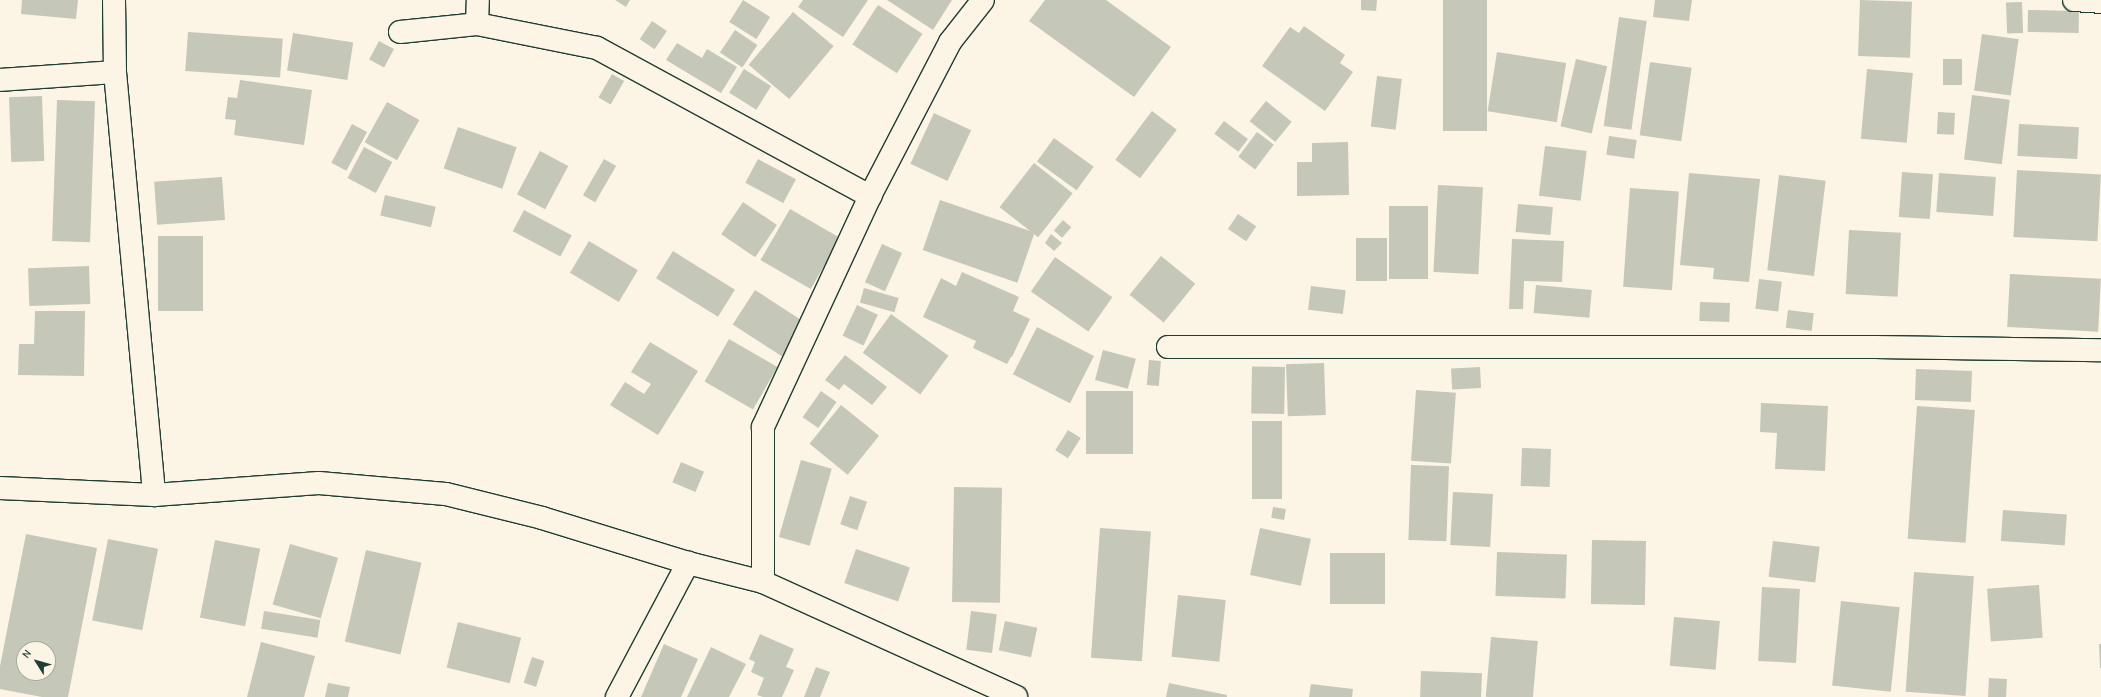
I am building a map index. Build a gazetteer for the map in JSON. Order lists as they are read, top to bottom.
{
  "north": "top left"
}
